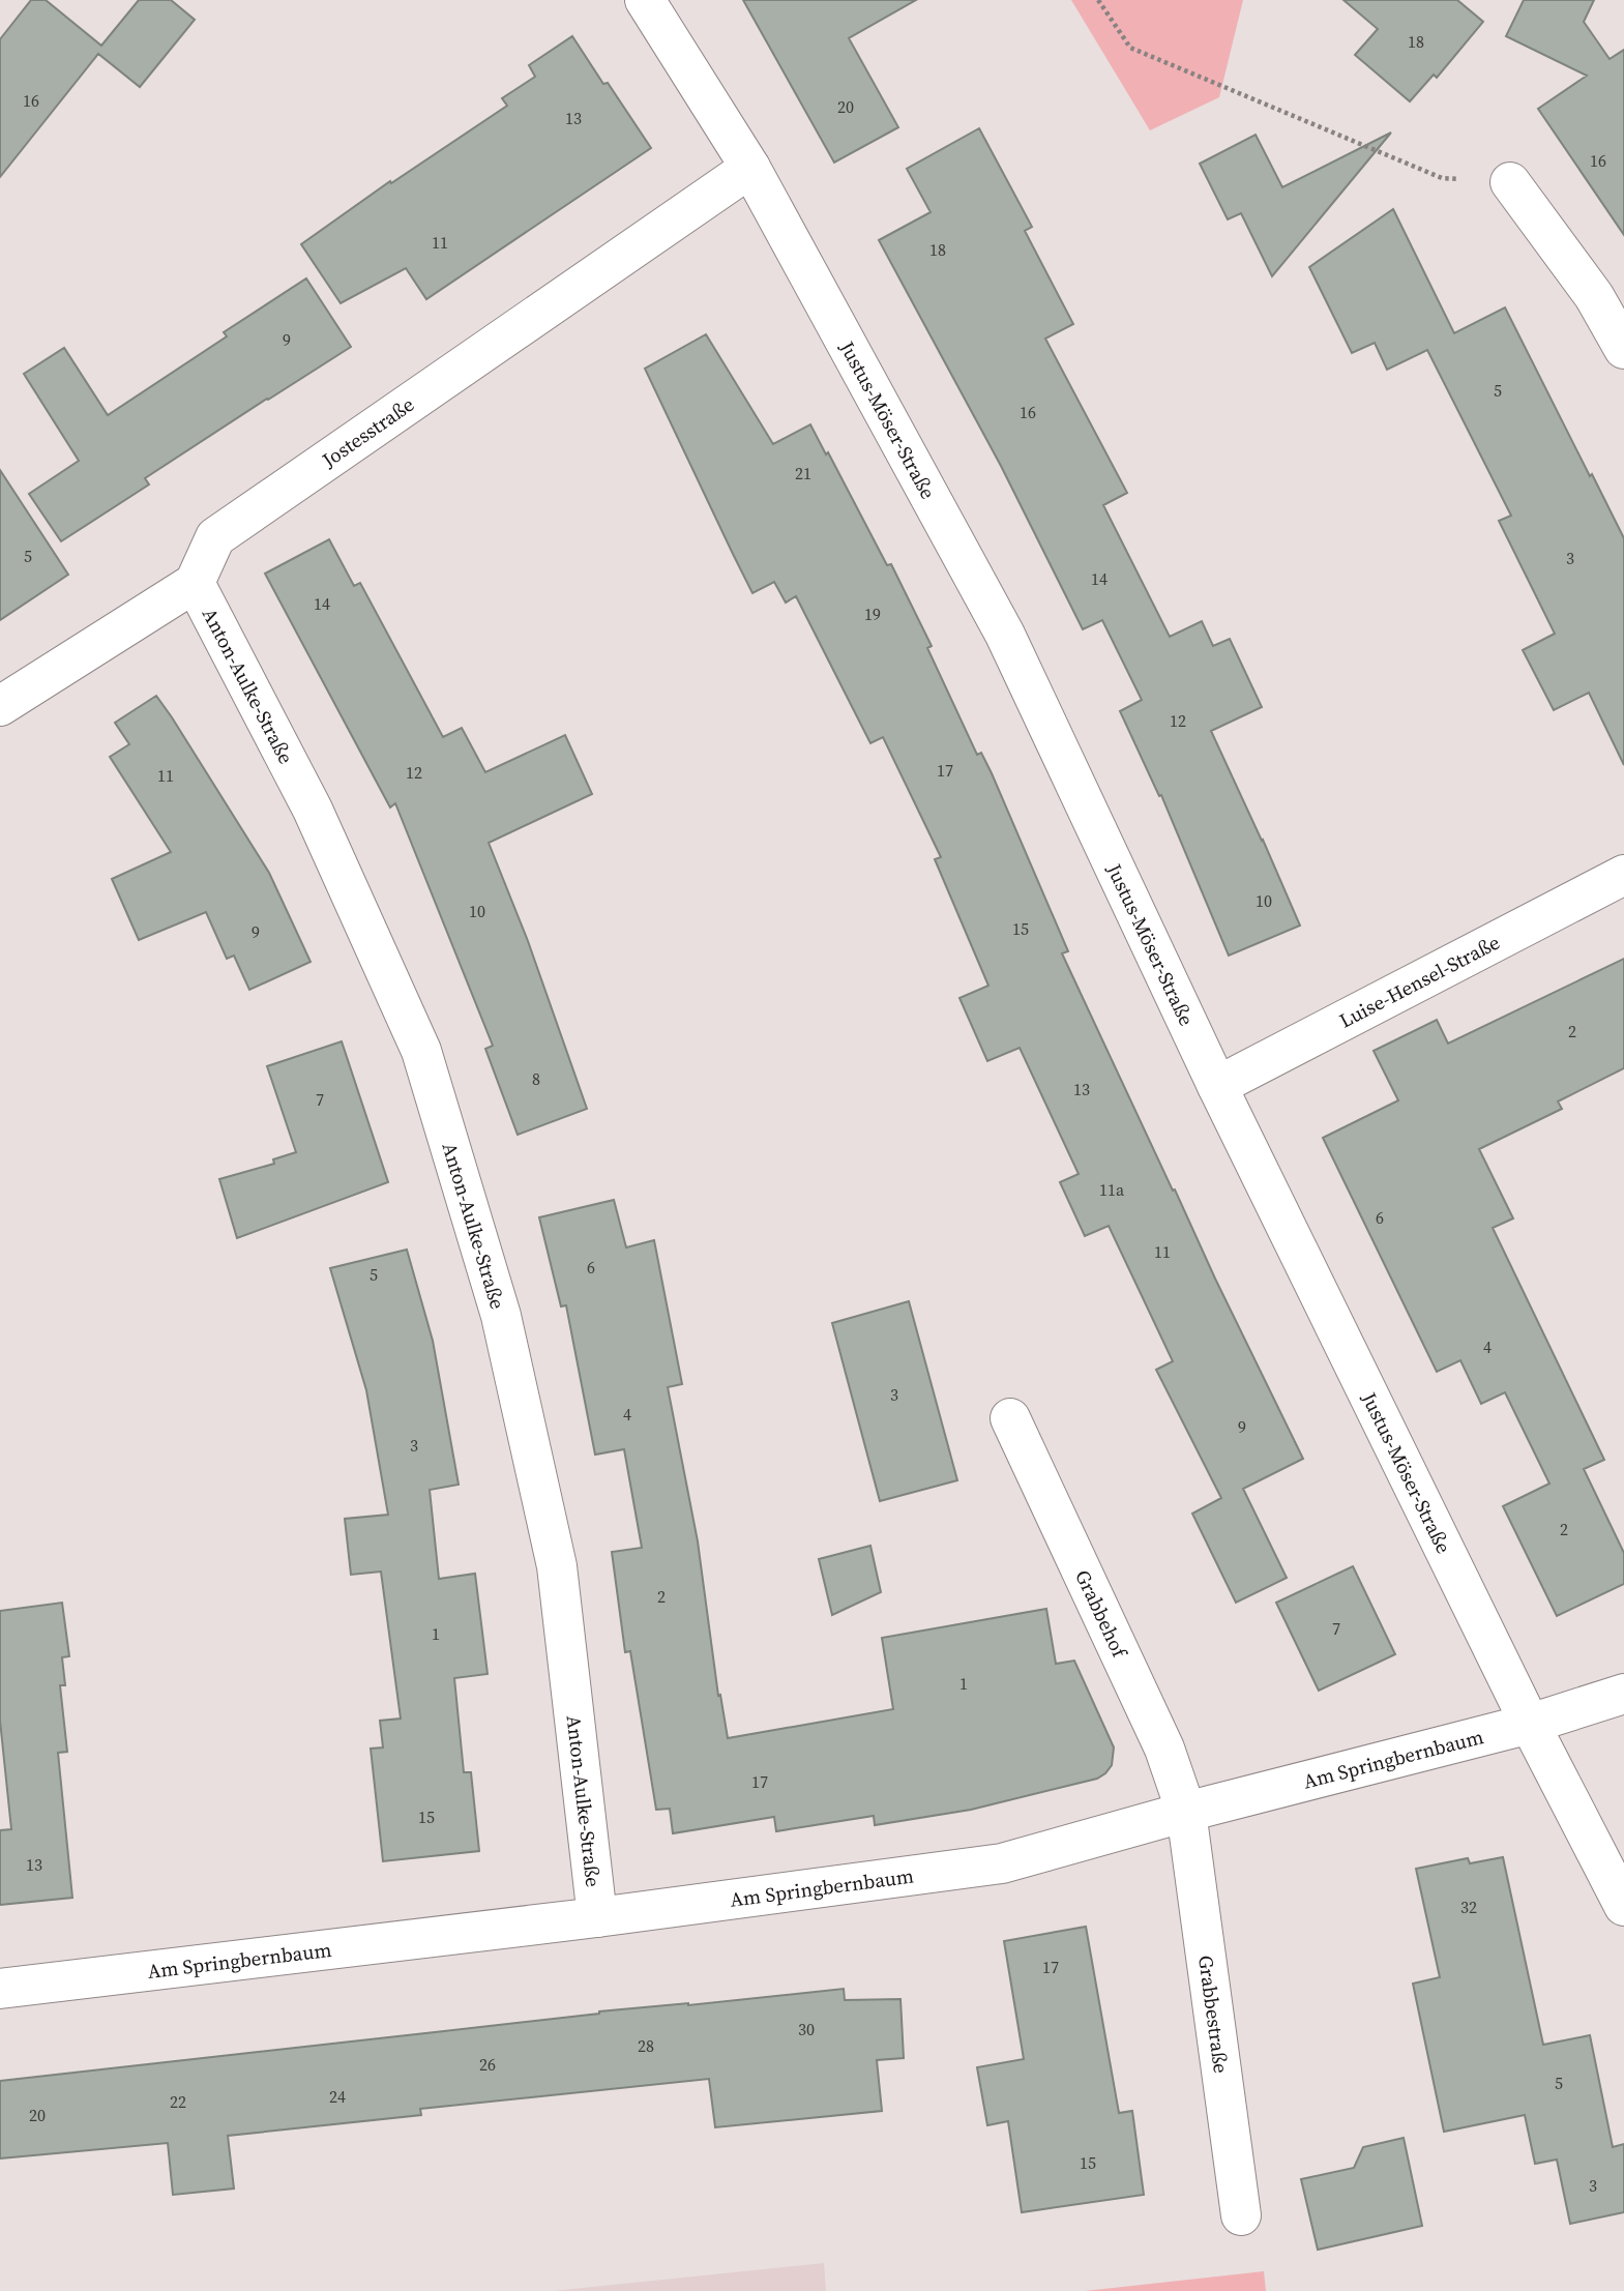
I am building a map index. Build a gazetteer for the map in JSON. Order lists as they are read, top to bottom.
{
  "streets": {
    "street": [
      "Justus-Möser-Straße",
      "Jostesstraße",
      "Anton-Aulke-Straße",
      "Luise-Hensel-Straße",
      "Grabbehof",
      "Am Springbernbaum",
      "Grabbestraße"
    ]
  },
  "crossings": [
    ["Justus-Möser-Straße", "Jostesstraße"],
    ["Justus-Möser-Straße", "Luise-Hensel-Straße"],
    ["Justus-Möser-Straße", "Am Springbernbaum"],
    ["Jostesstraße", "Anton-Aulke-Straße"],
    ["Anton-Aulke-Straße", "Am Springbernbaum"],
    ["Grabbehof", "Am Springbernbaum"],
    ["Grabbehof", "Grabbestraße"],
    ["Am Springbernbaum", "Grabbestraße"]
  ],
  "house_numbers": [
    "18",
    "16",
    "20",
    "13",
    "16",
    "11",
    "18",
    "9",
    "5",
    "16",
    "21",
    "5",
    "3",
    "14",
    "14",
    "19",
    "12",
    "17",
    "12",
    "11",
    "10",
    "10",
    "15",
    "9",
    "2",
    "8",
    "13",
    "7",
    "11a",
    "6",
    "11",
    "6",
    "5",
    "4",
    "3",
    "4",
    "9",
    "3",
    "2",
    "2",
    "7",
    "1",
    "1",
    "17",
    "15",
    "13",
    "32",
    "17",
    "30",
    "28",
    "26",
    "5",
    "24",
    "22",
    "20",
    "15",
    "3"
  ]
}
